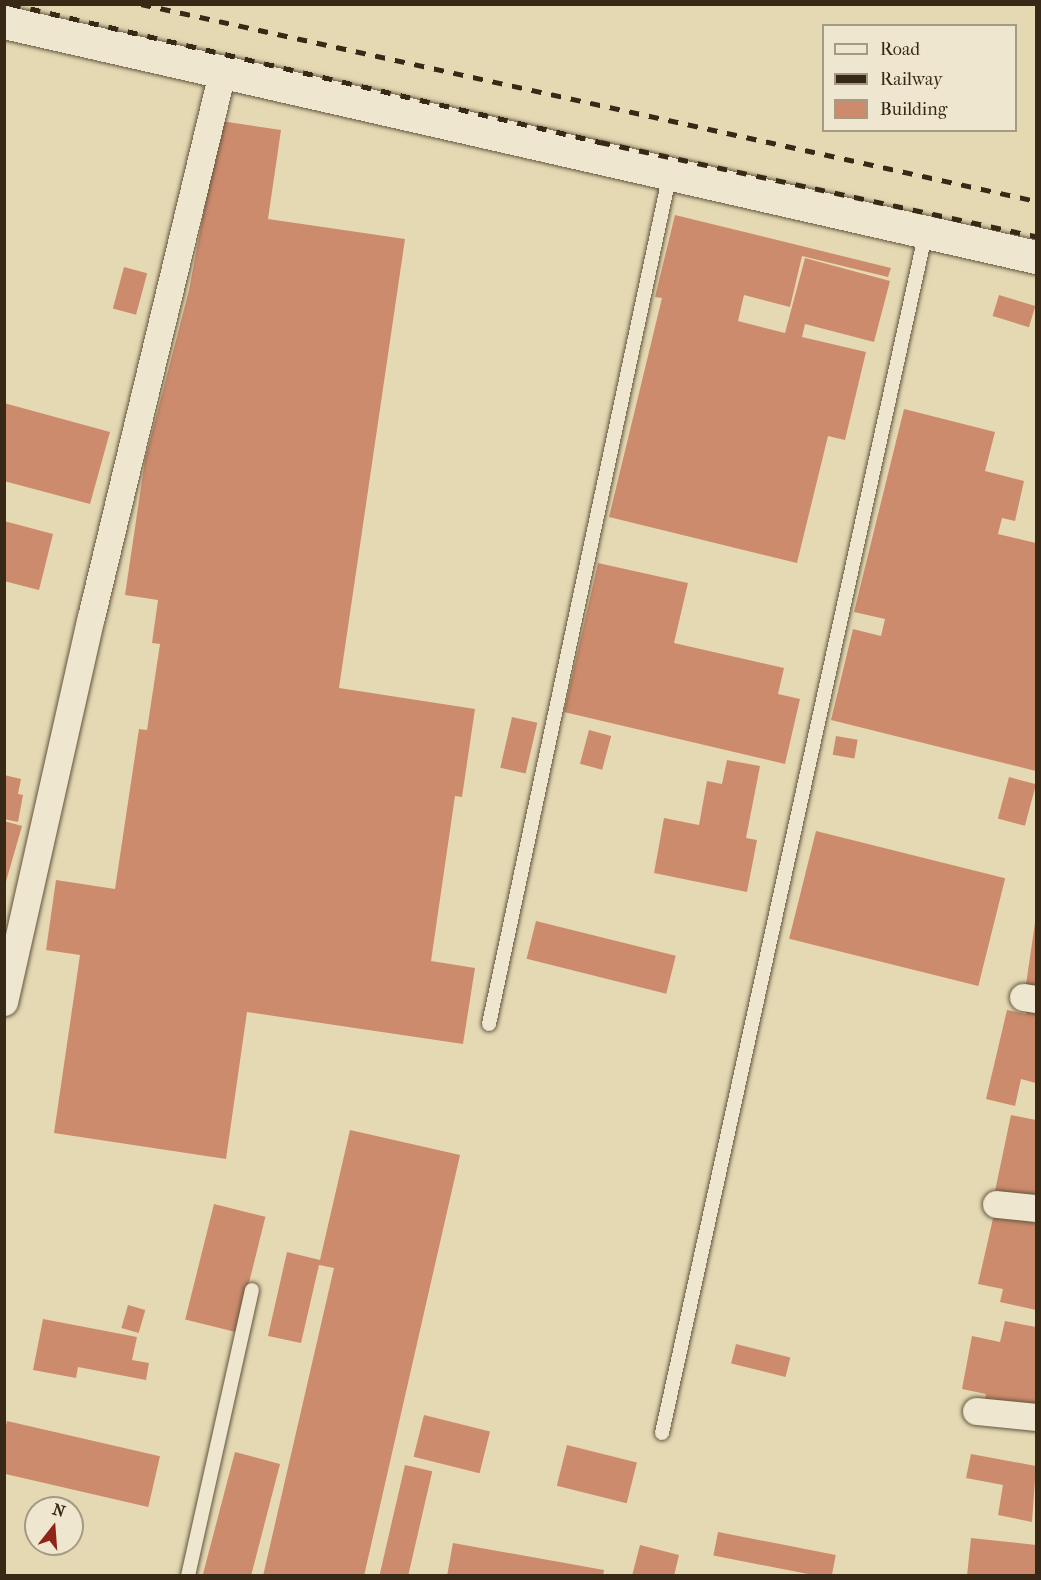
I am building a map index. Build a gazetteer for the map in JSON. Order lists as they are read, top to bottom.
{
  "legend": ["Road", "Railway", "Building"],
  "north": "top"
}
